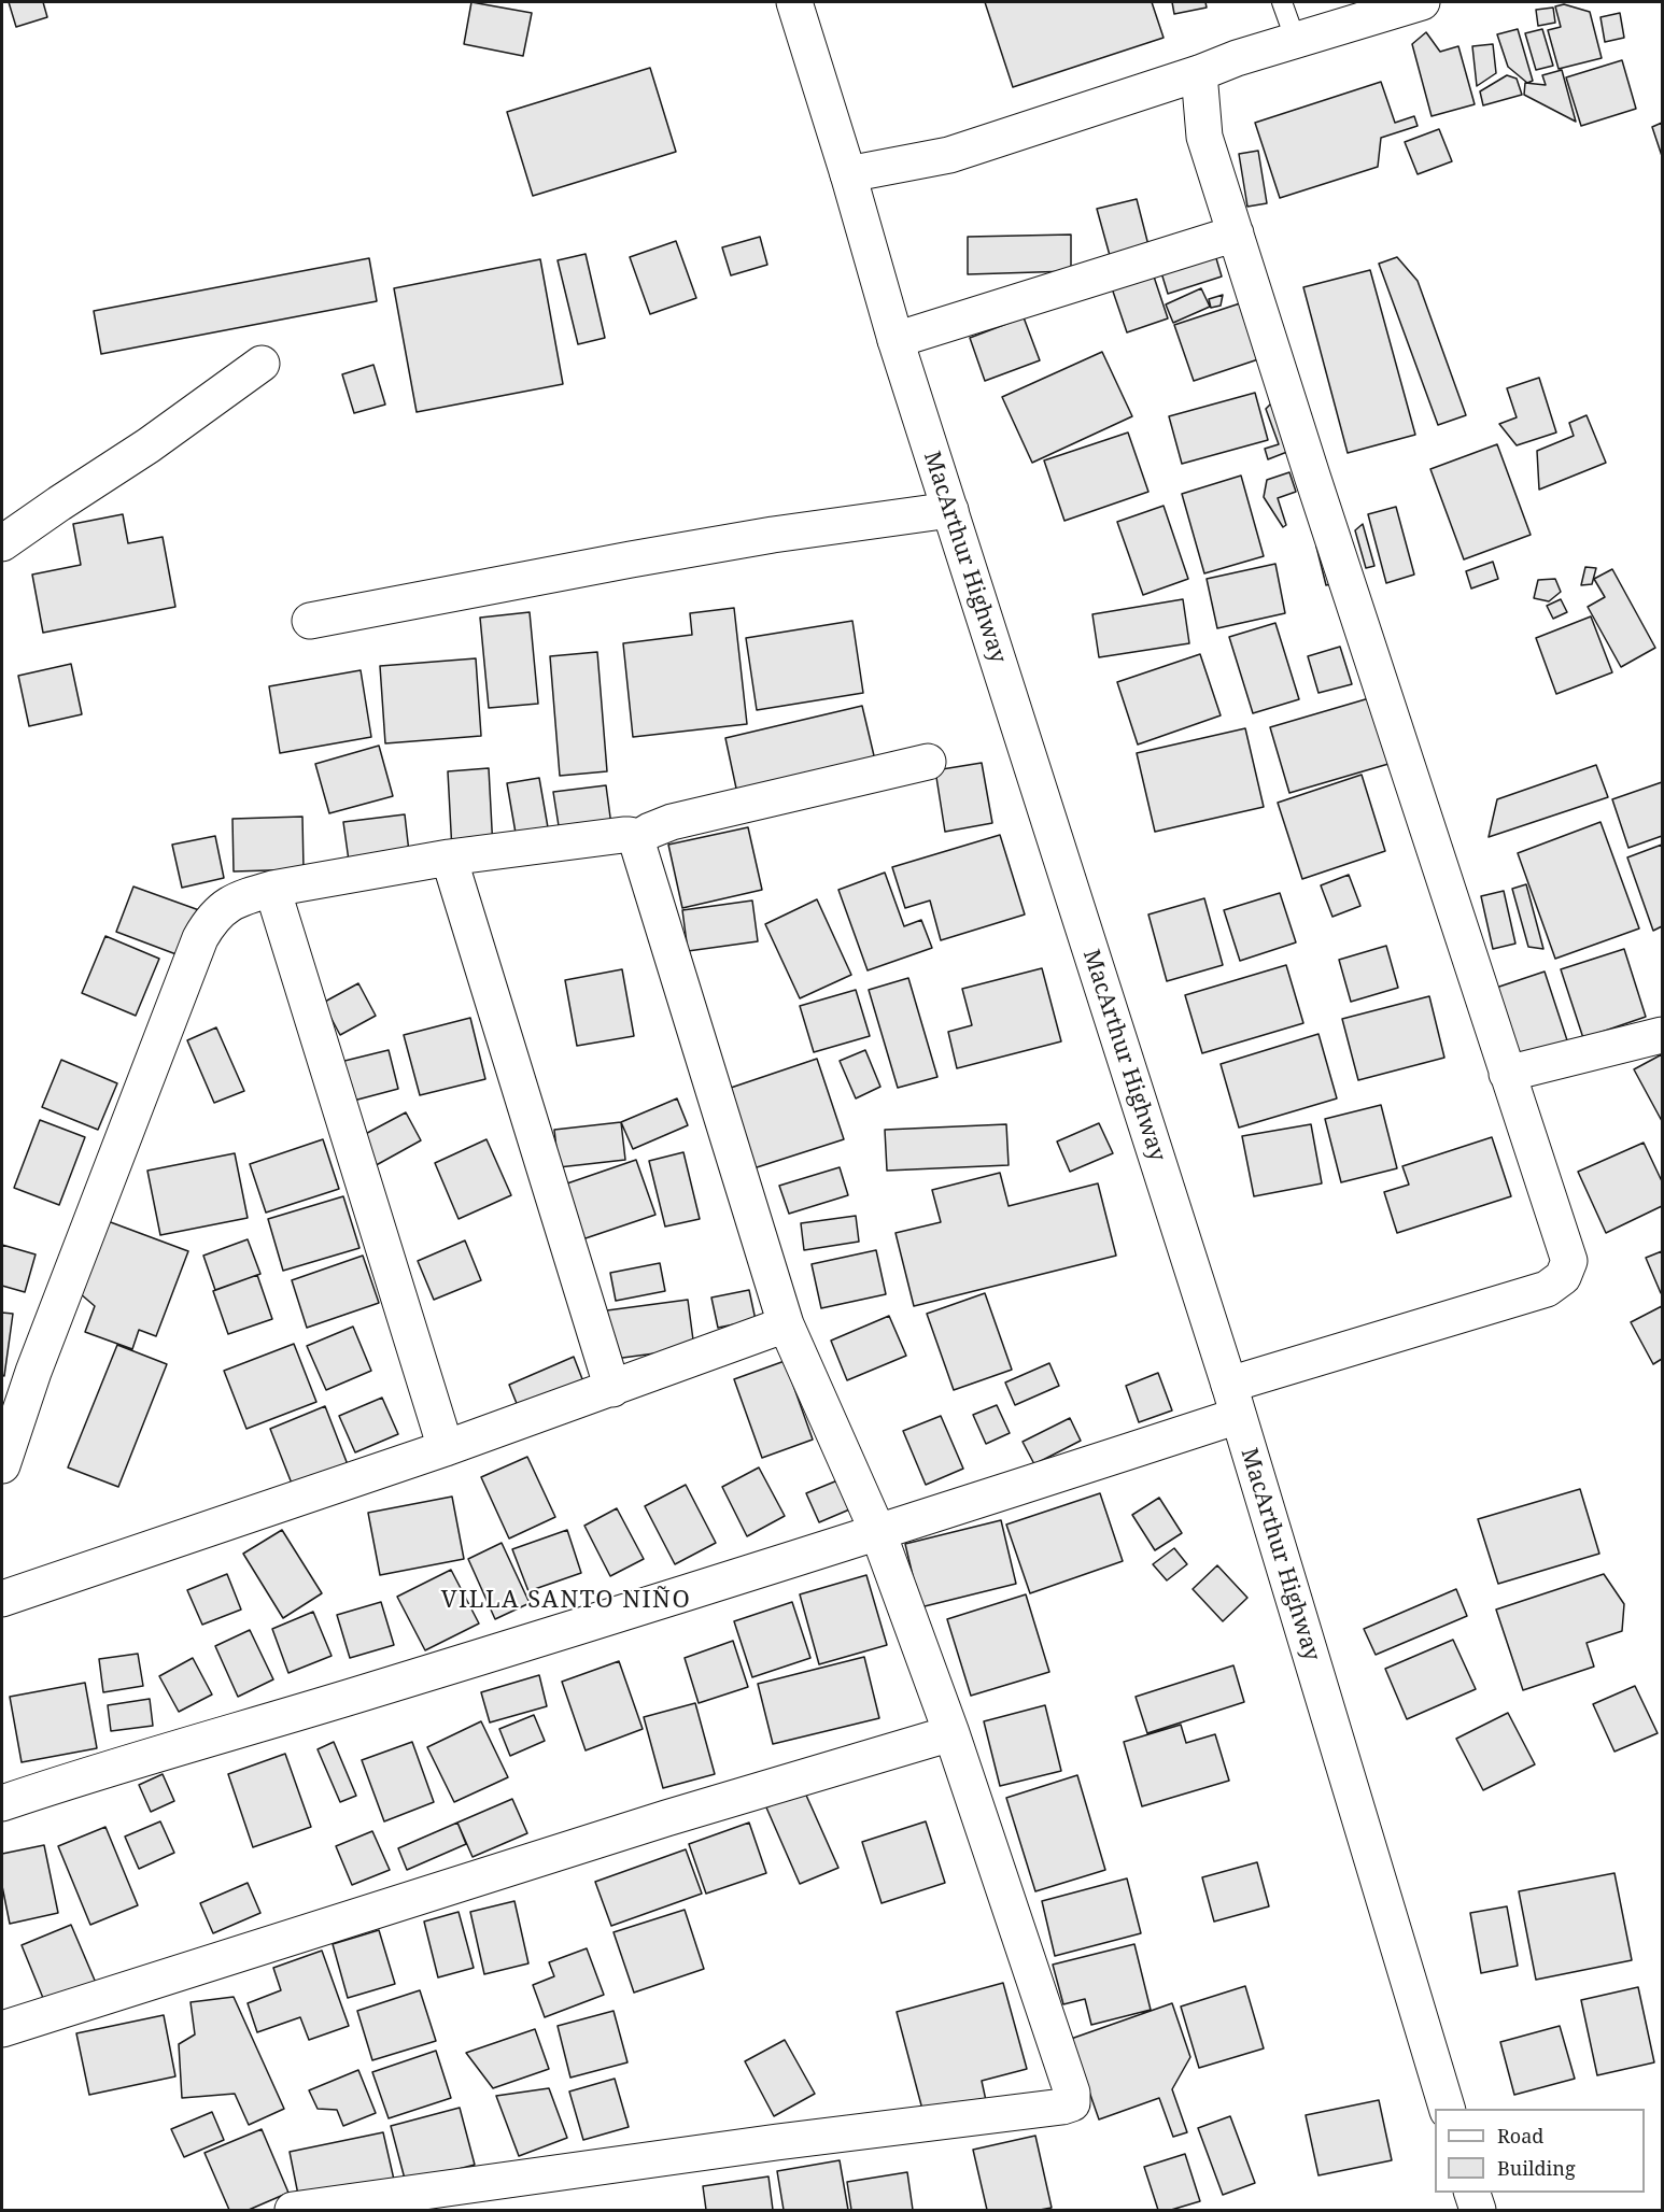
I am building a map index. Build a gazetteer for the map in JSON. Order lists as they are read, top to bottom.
{
  "streets": {
    "main road": ["MacArthur Highway"]
  },
  "districts": ["VILLA SANTO NIÑO"],
  "legend": ["Road", "Building"]
}
